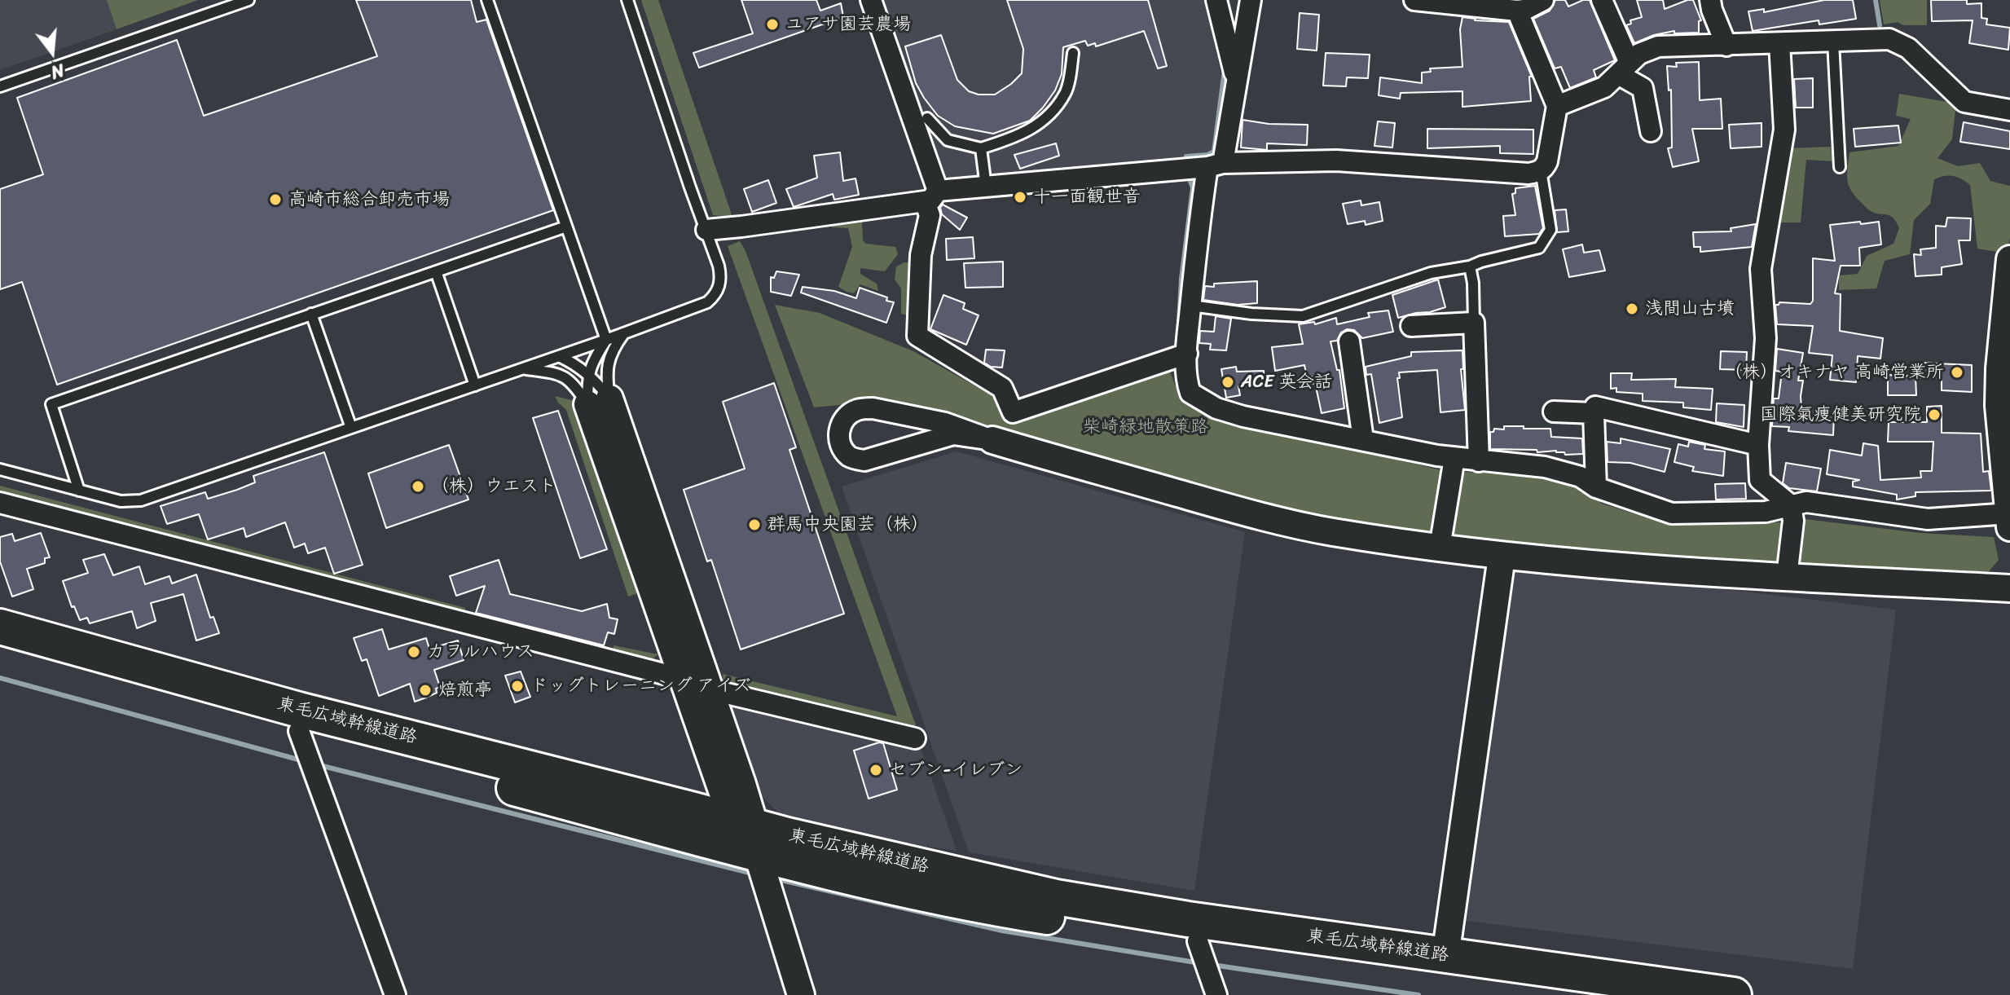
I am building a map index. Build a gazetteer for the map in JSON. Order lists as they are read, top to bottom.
{
  "streets": {
    "highway": ["東毛広域幹線道路"]
  },
  "parks": ["柴崎緑地散策路"],
  "places": [
    "ユアサ園芸農場",
    "十一面観世音",
    "高崎市総合卸売市場",
    "浅間山古墳",
    "（株）オキナヤ 高崎営業所",
    "ACE 英会話",
    "国際氣痩健美研究院",
    "（株）ウエスト",
    "群馬中央園芸（株）",
    "カヲルハウス",
    "ドッグトレーニング アイズ",
    "焙煎亭",
    "セブン-イレブン"
  ],
  "north": "bottom"
}
